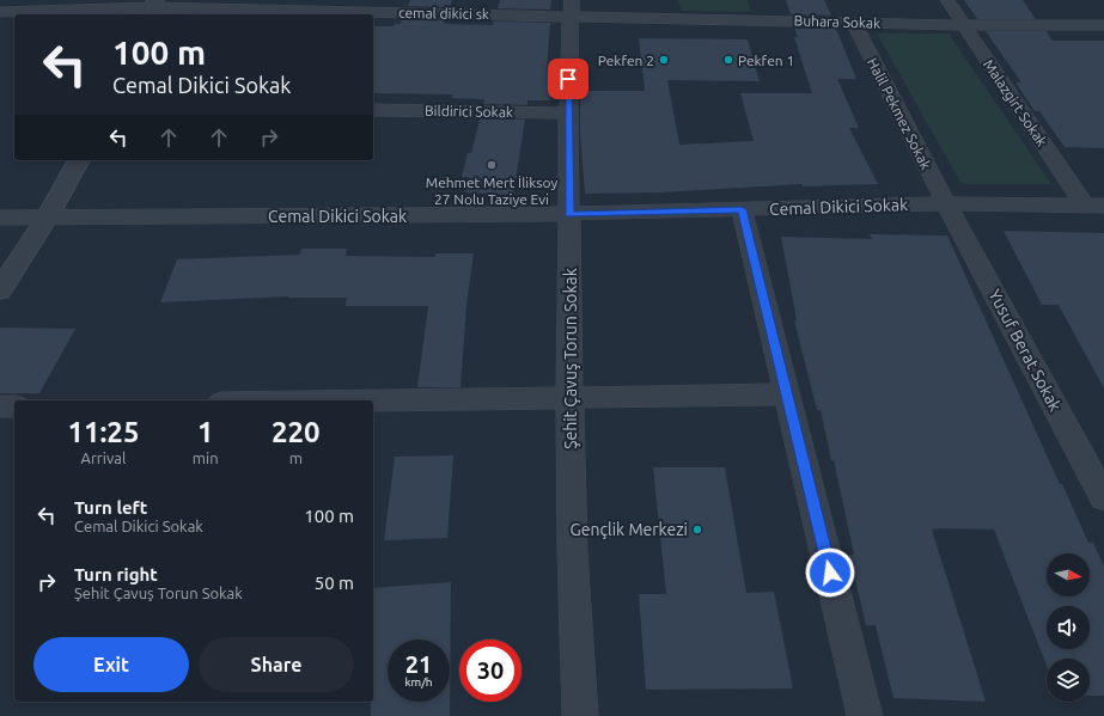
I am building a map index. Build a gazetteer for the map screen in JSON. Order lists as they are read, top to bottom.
{
  "streets": {
    "street": [
      "cemal dikici sk",
      "Buhara Sokak",
      "Malazgirt Sokak",
      "Bildirici Sokak",
      "Halil Pekmez Sokak",
      "Cemal Dikici Sokak",
      "Yusuf Berat Sokak",
      "Şehit Çavuş Torun Sokak"
    ]
  },
  "crossings": [
    ["cemal dikici sk", "Buhara Sokak"],
    ["cemal dikici sk", "Şehit Çavuş Torun Sokak"],
    ["Buhara Sokak", "Malazgirt Sokak"],
    ["Buhara Sokak", "Halil Pekmez Sokak"],
    ["Buhara Sokak", "Şehit Çavuş Torun Sokak"],
    ["Malazgirt Sokak", "Cemal Dikici Sokak"],
    ["Bildirici Sokak", "Şehit Çavuş Torun Sokak"],
    ["Halil Pekmez Sokak", "Cemal Dikici Sokak"],
    ["Halil Pekmez Sokak", "Yusuf Berat Sokak"],
    ["Cemal Dikici Sokak", "Yusuf Berat Sokak"],
    ["Cemal Dikici Sokak", "Şehit Çavuş Torun Sokak"]
  ],
  "places": [
    "Pekfen 2",
    "Pekfen 1",
    "Mehmet Mert İliksoy 27 Nolu Taziye Evi",
    "Gençlik Merkezi"
  ],
  "north": "right",
  "page": {
    "turn": ["100 m", "Cemal Dikici Sokak"],
    "eta": [
      "11:25",
      "Arrival",
      "1",
      "min",
      "220",
      "m"
    ],
    "list": [
      {
        "name": "Turn left",
        "note": "Cemal Dikici Sokak",
        "value": "100 m"
      },
      {
        "name": "Turn right",
        "note": "Şehit Çavuş Torun Sokak",
        "value": "50 m"
      }
    ],
    "buttons": ["Exit", "Share"],
    "speed": "21 km/h",
    "limit": "30"
  }
}
